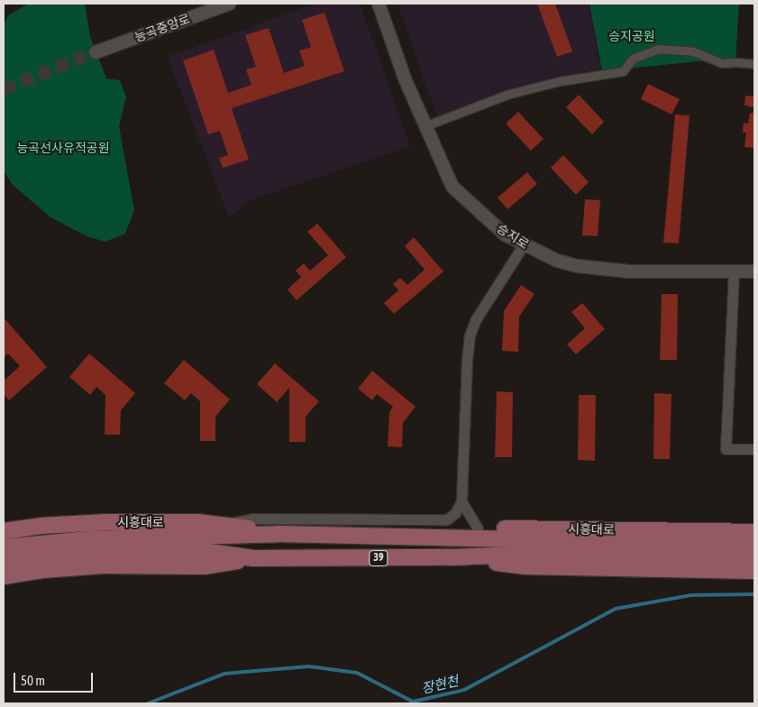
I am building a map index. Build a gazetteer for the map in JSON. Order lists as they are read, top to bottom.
{
  "streets": {
    "main road": ["시흥대로", "39"],
    "street": ["능곡중앙로", "승지로"]
  },
  "water": ["장현천"],
  "parks": ["승지공원", "능곡선사유적공원"],
  "scale_bar": "50 m"
}
